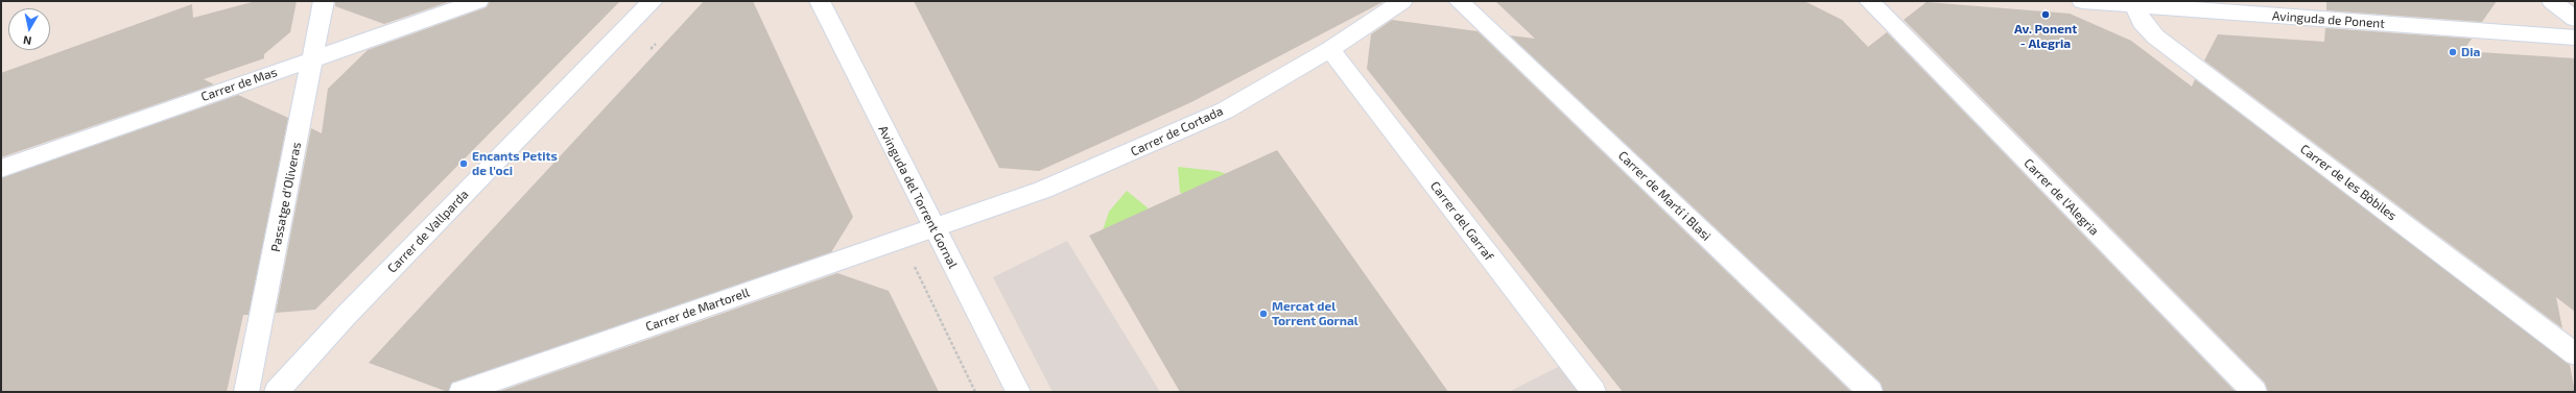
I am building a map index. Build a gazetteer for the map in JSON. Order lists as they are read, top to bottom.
{
  "streets": {
    "street": [
      "Avinguda de Ponent",
      "Carrer de Mas",
      "Carrer de Cortada",
      "Carrer de les Bòbiles",
      "Carrer de Martí i Blasi",
      "Passatge d'Oliveras",
      "Avinguda del Torrent Gornal",
      "Carrer de l'Alegria",
      "Carrer del Garraf",
      "Carrer de Vallparda",
      "Carrer de Martorell"
    ]
  },
  "crossings": [
    ["Avinguda de Ponent", "Carrer de les Bòbiles"],
    ["Carrer de Mas", "Passatge d'Oliveras"],
    ["Carrer de Cortada", "Avinguda del Torrent Gornal"],
    ["Carrer de Cortada", "Carrer del Garraf"],
    ["Carrer de Cortada", "Carrer de Martorell"],
    ["Avinguda del Torrent Gornal", "Carrer de Martorell"]
  ],
  "places": [
    "Av. Ponent - Alegria",
    "Dia",
    "Encants Petits de l'oci",
    "Mercat del Torrent Gornal"
  ],
  "north": "bottom"
}
